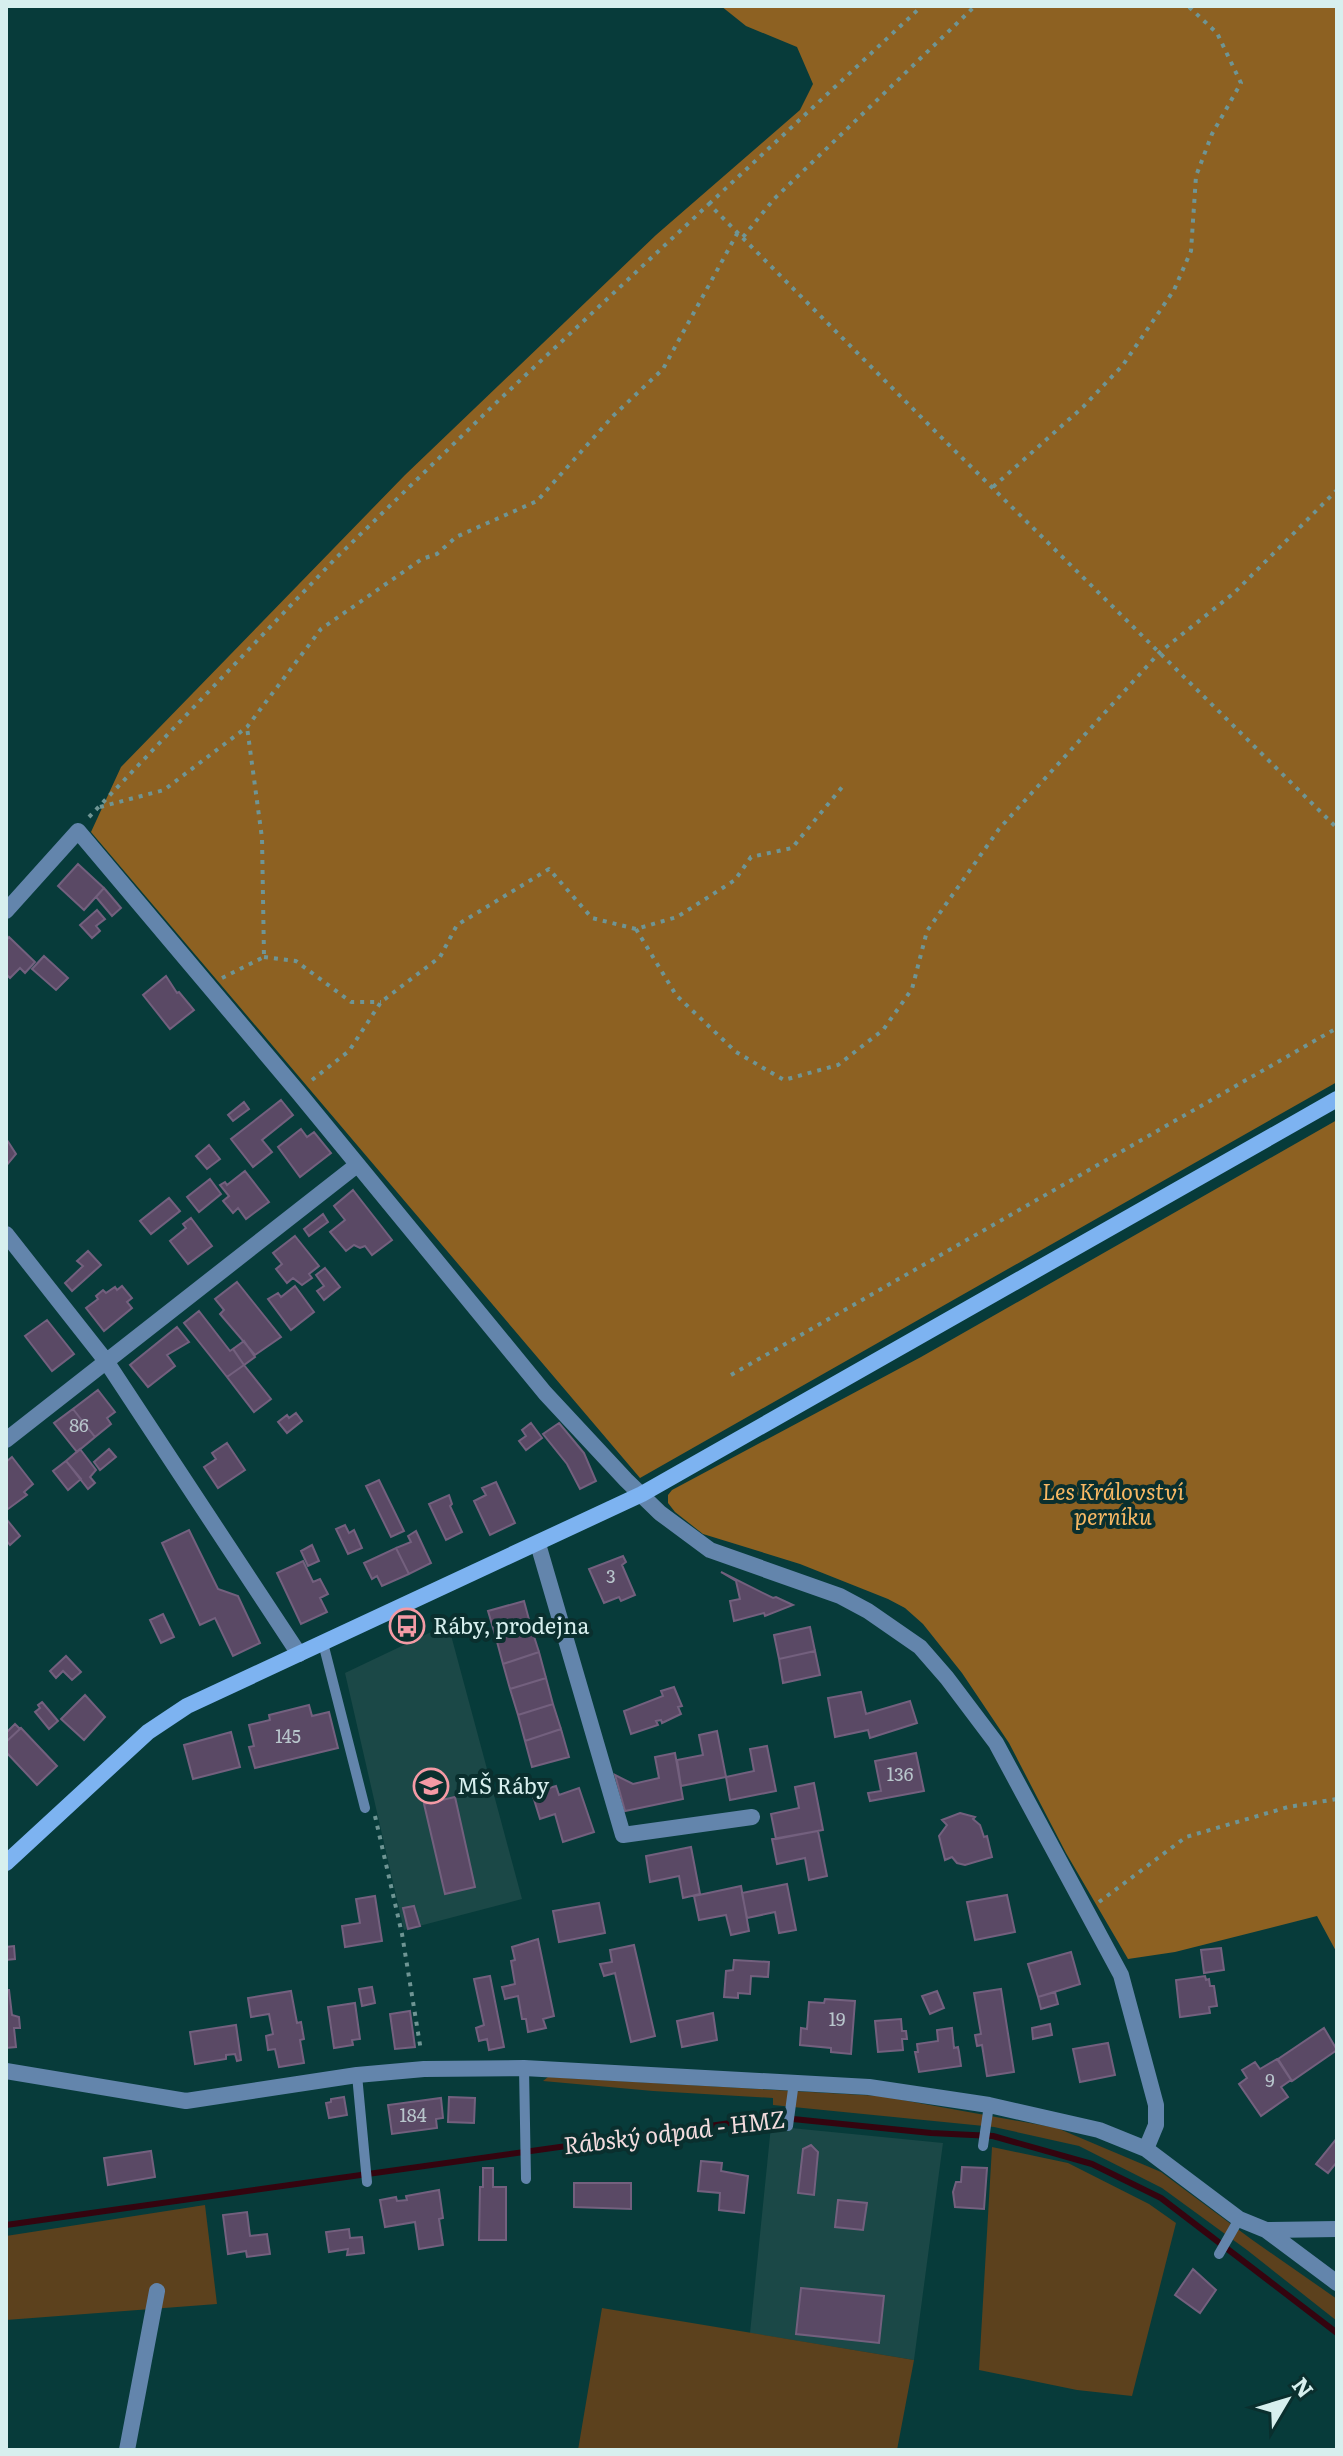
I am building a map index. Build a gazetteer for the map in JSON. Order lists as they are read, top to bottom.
{
  "water": ["Rábský odpad - HMZ"],
  "parks": ["Les Království perníku"],
  "places": {
    "bus stop": ["Ráby, prodejna"],
    "school or university": ["MŠ Ráby"]
  },
  "house_numbers": [
    "86",
    "3",
    "145",
    "136",
    "19",
    "9",
    "184"
  ],
  "north": "top right"
}
